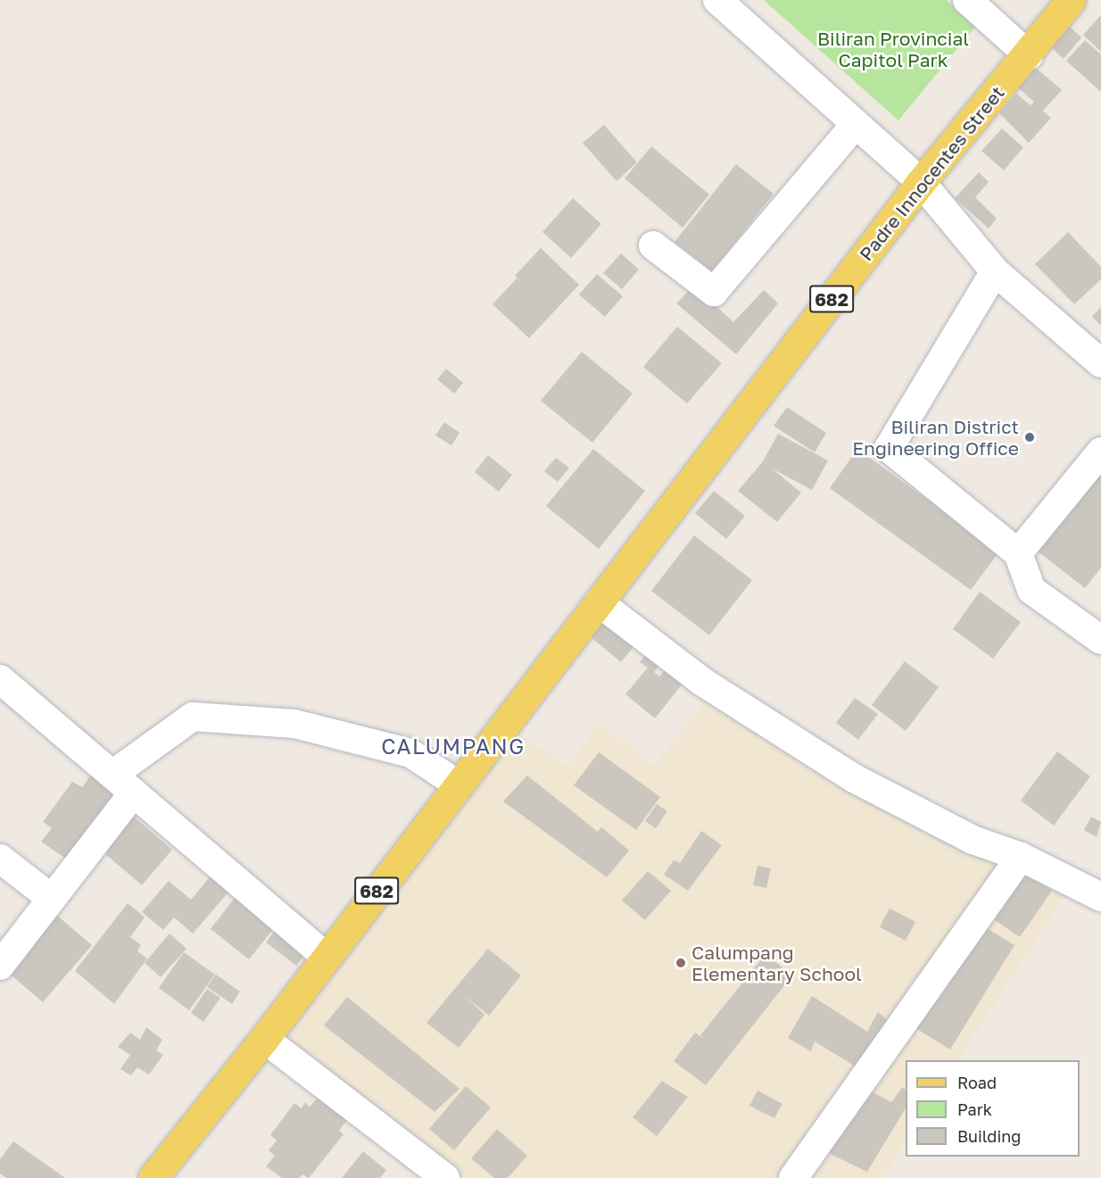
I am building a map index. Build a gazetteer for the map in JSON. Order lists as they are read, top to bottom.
{
  "streets": {
    "main road": ["Padre Innocentes Street", "682"]
  },
  "crossings": [
    ["Padre Innocentes Street", "682"]
  ],
  "districts": ["CALUMPANG"],
  "parks": ["Biliran Provincial Capitol Park"],
  "places": ["Biliran District Engineering Office", "Calumpang Elementary School"],
  "legend": ["Road", "Park", "Building"]
}
